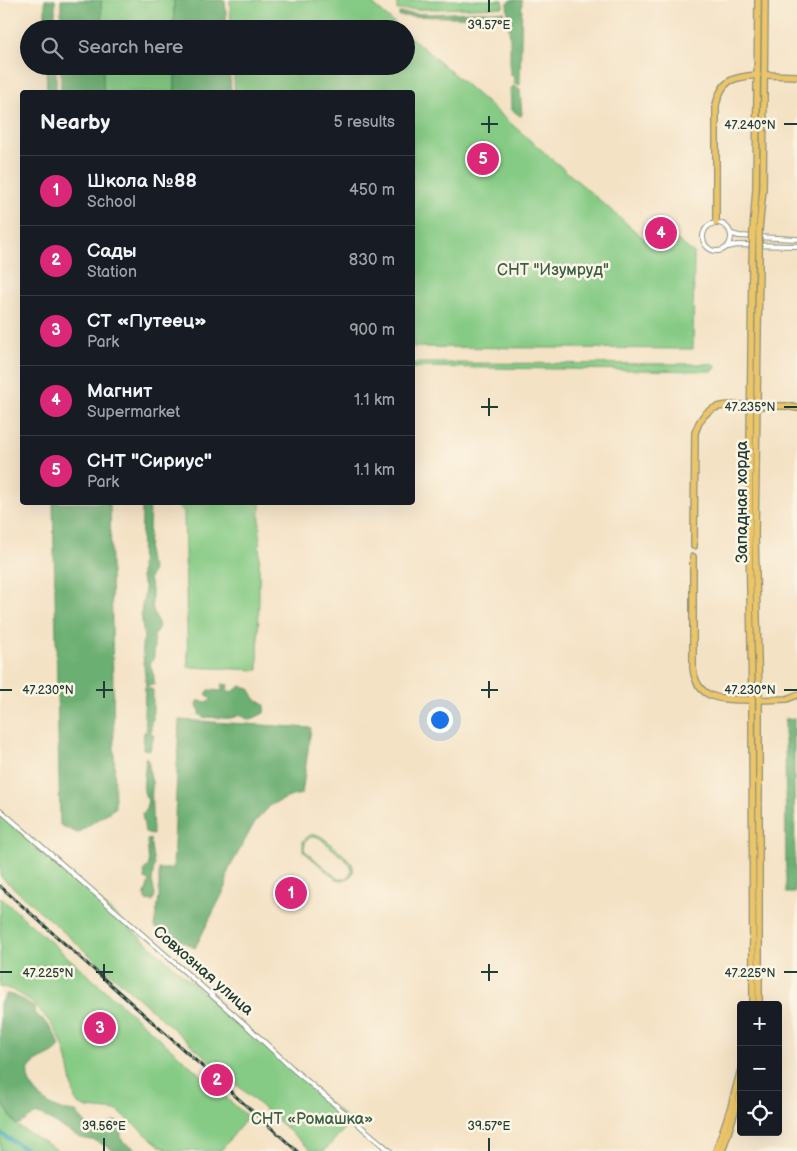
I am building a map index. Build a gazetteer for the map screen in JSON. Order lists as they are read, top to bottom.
{
  "streets": {
    "highway": ["Западная хорда"],
    "street": ["Совхозная улица"]
  },
  "parks": ["СНТ \"Изумруд\"", "СНТ «Ромашка»"],
  "page": {
    "search": "Search here",
    "heading": ["Nearby", "5 results"],
    "pins": [
      "5",
      "4",
      "1",
      "3",
      "2"
    ],
    "list": [
      {
        "mark": "1",
        "name": "Школа №88",
        "note": "School",
        "value": "450 m"
      },
      {
        "mark": "2",
        "name": "Сады",
        "note": "Station",
        "value": "830 m"
      },
      {
        "mark": "3",
        "name": "СТ «Путеец»",
        "note": "Park",
        "value": "900 m"
      },
      {
        "mark": "4",
        "name": "Магнит",
        "note": "Supermarket",
        "value": "1.1 km"
      },
      {
        "mark": "5",
        "name": "СНТ \"Сириус\"",
        "note": "Park",
        "value": "1.1 km"
      }
    ],
    "map_buttons": ["+", "−"]
  },
  "coordinates": [
    "39.57°E",
    "47.240°N",
    "47.235°N",
    "47.230°N",
    "47.225°N",
    "39.56°E"
  ]
}
